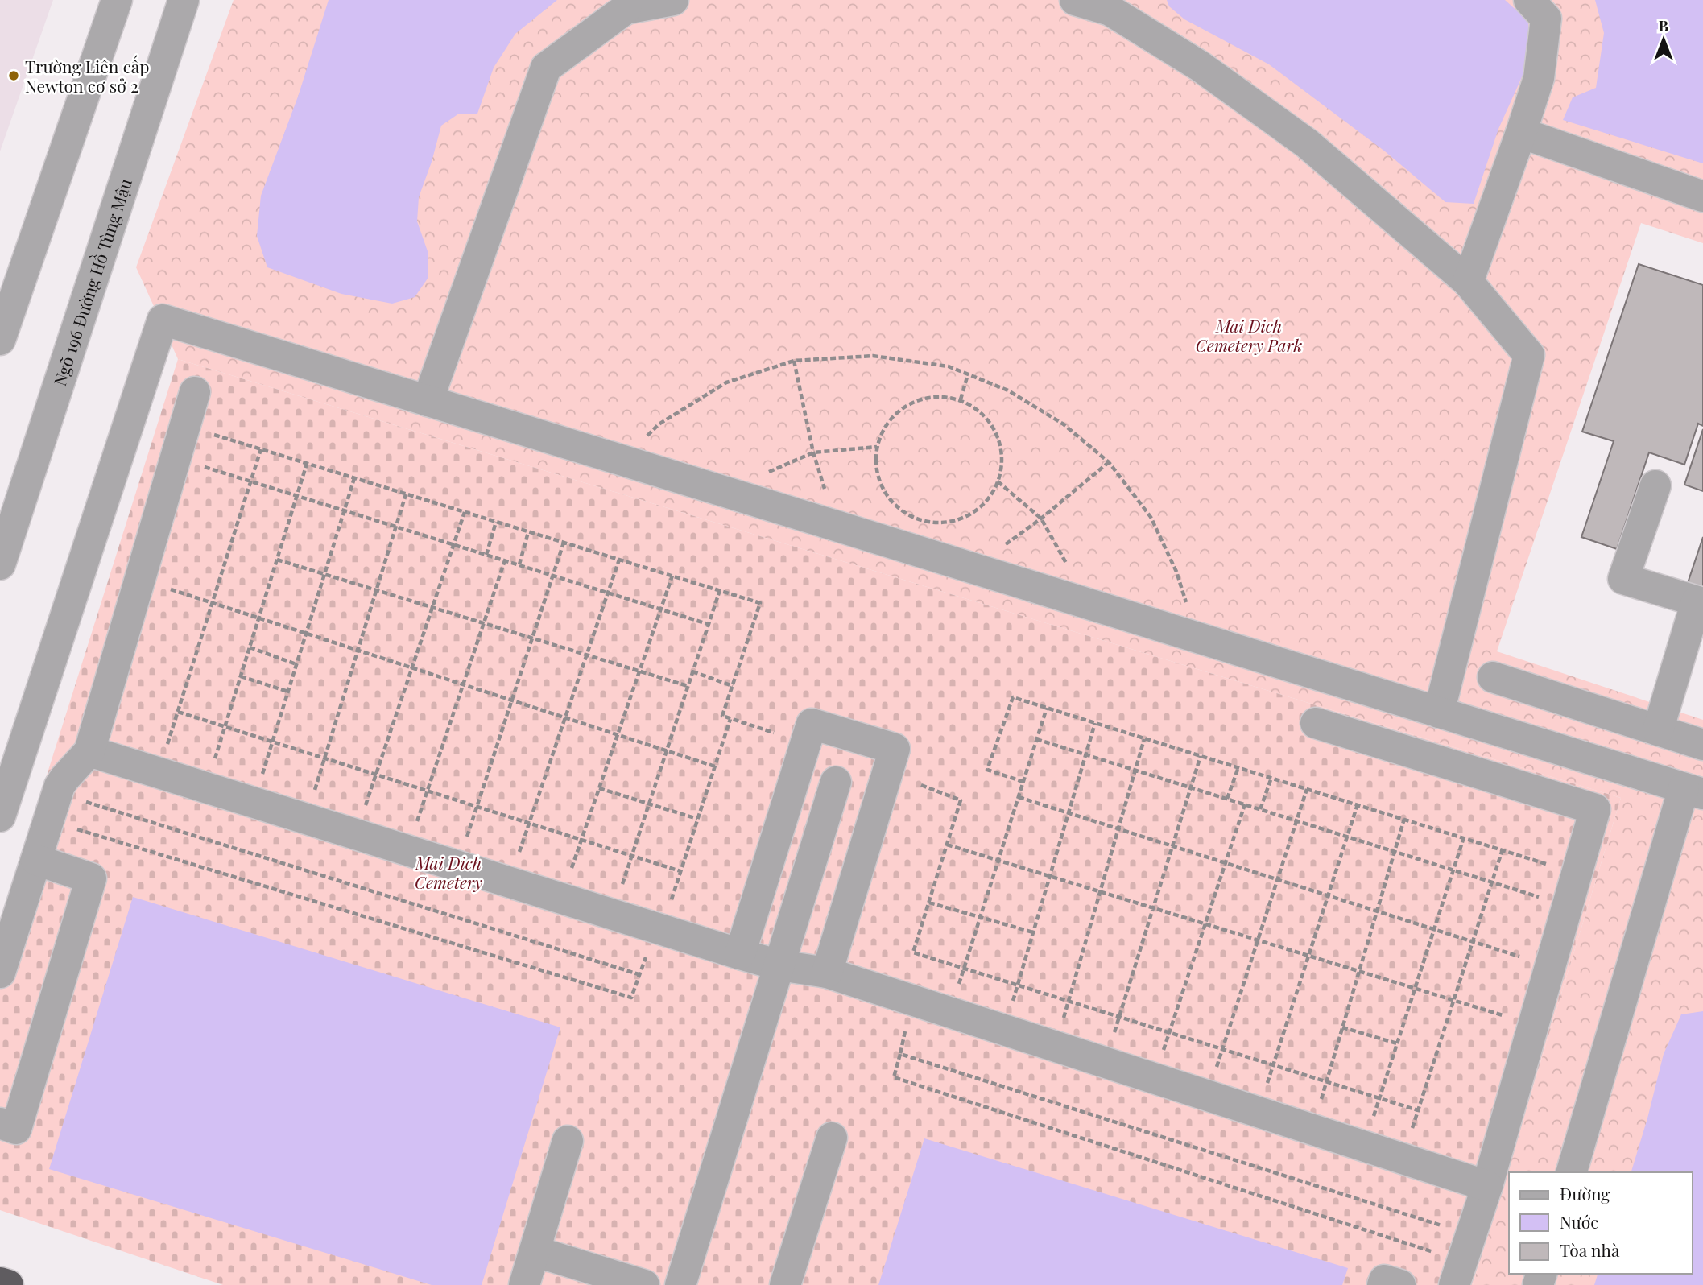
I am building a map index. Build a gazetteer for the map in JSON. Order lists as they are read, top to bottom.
{
  "streets": {
    "street": ["Ngõ 196 Đường Hồ Tùng Mậu"]
  },
  "parks": ["Mai Dich Cemetery Park", "Mai Dich Cemetery"],
  "places": ["Trường Liên cấp Newton cơ sở 2"],
  "legend": ["Đường", "Nước", "Tòa nhà"],
  "north": "top"
}
